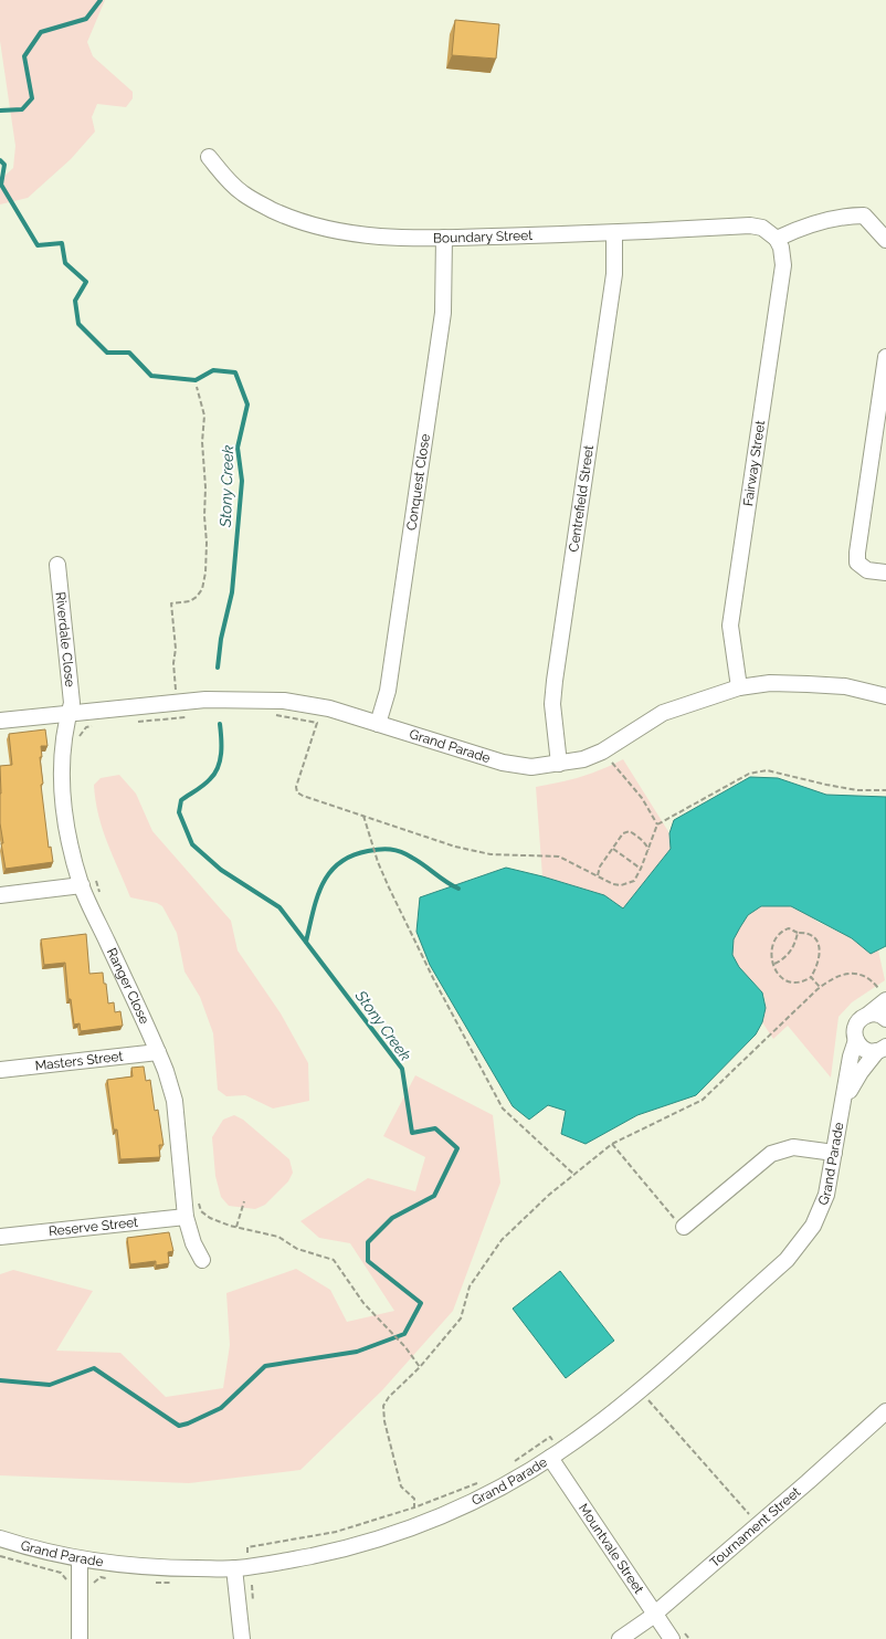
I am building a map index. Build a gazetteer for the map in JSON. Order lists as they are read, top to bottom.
{
  "streets": {
    "street": [
      "Boundary Street",
      "Fairway Street",
      "Conquest Close",
      "Centrefield Street",
      "Riverdale Close",
      "Grand Parade",
      "Ranger Close",
      "Masters Street",
      "Reserve Street",
      "Tournament Street",
      "Mountvale Street"
    ]
  },
  "crossings": [
    ["Boundary Street", "Fairway Street"],
    ["Boundary Street", "Conquest Close"],
    ["Boundary Street", "Centrefield Street"],
    ["Fairway Street", "Grand Parade"],
    ["Conquest Close", "Grand Parade"],
    ["Centrefield Street", "Grand Parade"],
    ["Riverdale Close", "Grand Parade"],
    ["Riverdale Close", "Ranger Close"],
    ["Grand Parade", "Ranger Close"],
    ["Grand Parade", "Mountvale Street"],
    ["Ranger Close", "Masters Street"],
    ["Ranger Close", "Reserve Street"],
    ["Tournament Street", "Mountvale Street"]
  ],
  "water": ["Stony Creek"]
}
